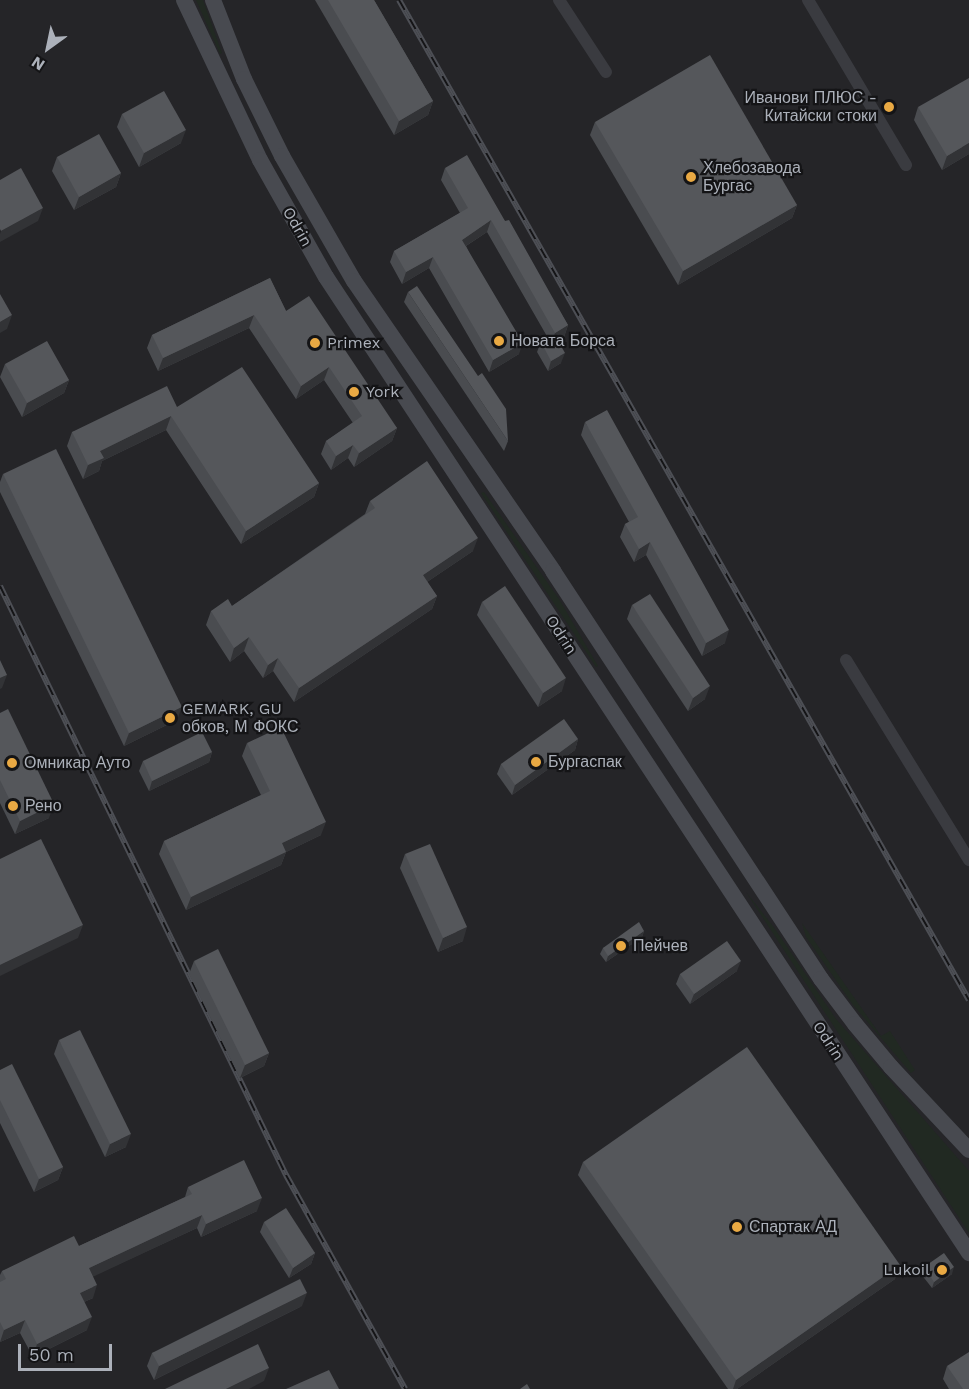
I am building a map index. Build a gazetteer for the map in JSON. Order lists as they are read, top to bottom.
{
  "streets": {
    "main road": ["Odrin"]
  },
  "places": [
    "Иванови ПЛЮС - Китайски стоки",
    "Хлебозавода Бургас",
    "Новата Борса",
    "Primex",
    "York",
    "GEMARK, GU обков, М ФОКС",
    "Бургаспак",
    "Омникар Ауто",
    "Рено",
    "Пейчев",
    "Спартак АД",
    "Lukoil"
  ],
  "scale_bar": "50 m",
  "north": "bottom left"
}
